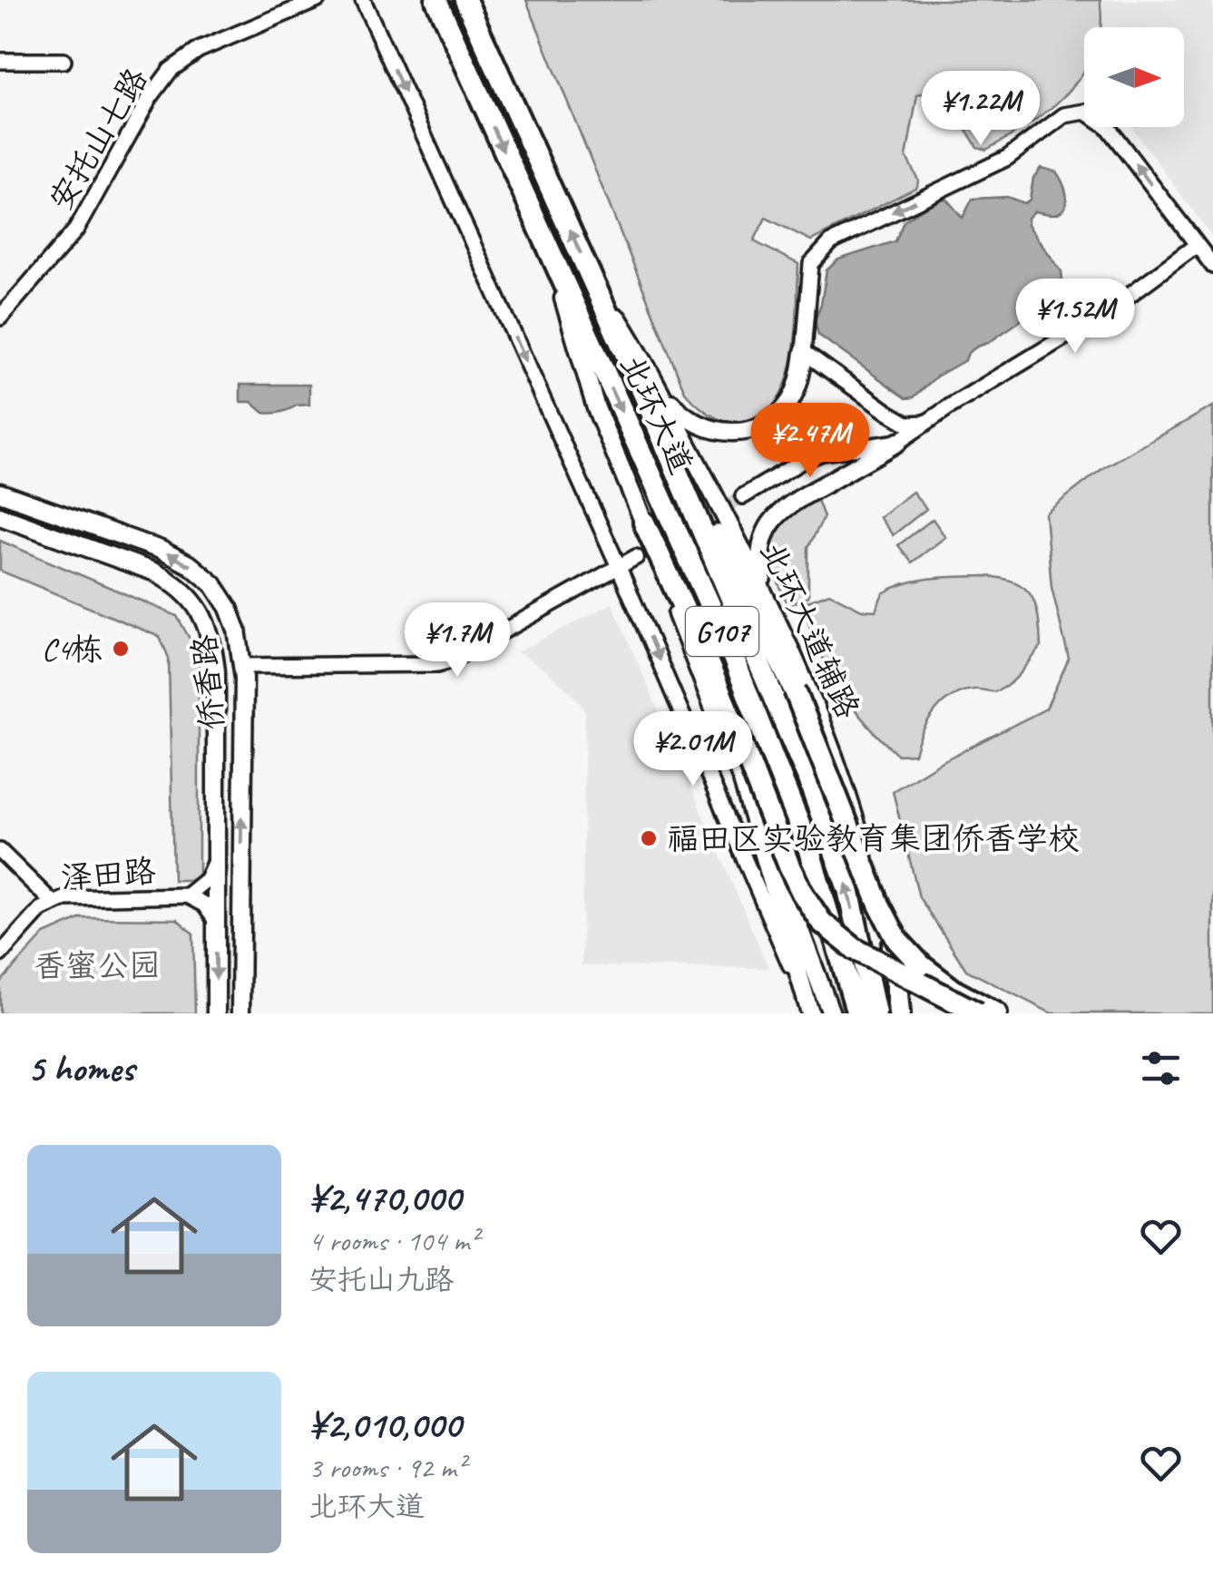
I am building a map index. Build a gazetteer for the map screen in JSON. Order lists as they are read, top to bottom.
{
  "streets": {
    "highway": ["北环大道", "G107"],
    "main road": ["北环大道辅路", "侨香路"],
    "street": ["安托山七路", "泽田路"]
  },
  "crossings": [
    ["北环大道", "北环大道辅路"],
    ["侨香路", "泽田路"]
  ],
  "parks": ["香蜜公园"],
  "places": ["C4栋", "福田区实验教育集团侨香学校"],
  "north": "right",
  "page": {
    "price": [
      "¥1.22M",
      "¥1.52M",
      "¥2.47M",
      "¥1.7M",
      "¥2.01M"
    ],
    "heading": "5 homes",
    "list": [
      {
        "name": "¥2,470,000",
        "note": "4 rooms · 104 m² · 安托山九路"
      },
      {
        "name": "¥2,010,000",
        "note": "3 rooms · 92 m² · 北环大道"
      }
    ]
  }
}
